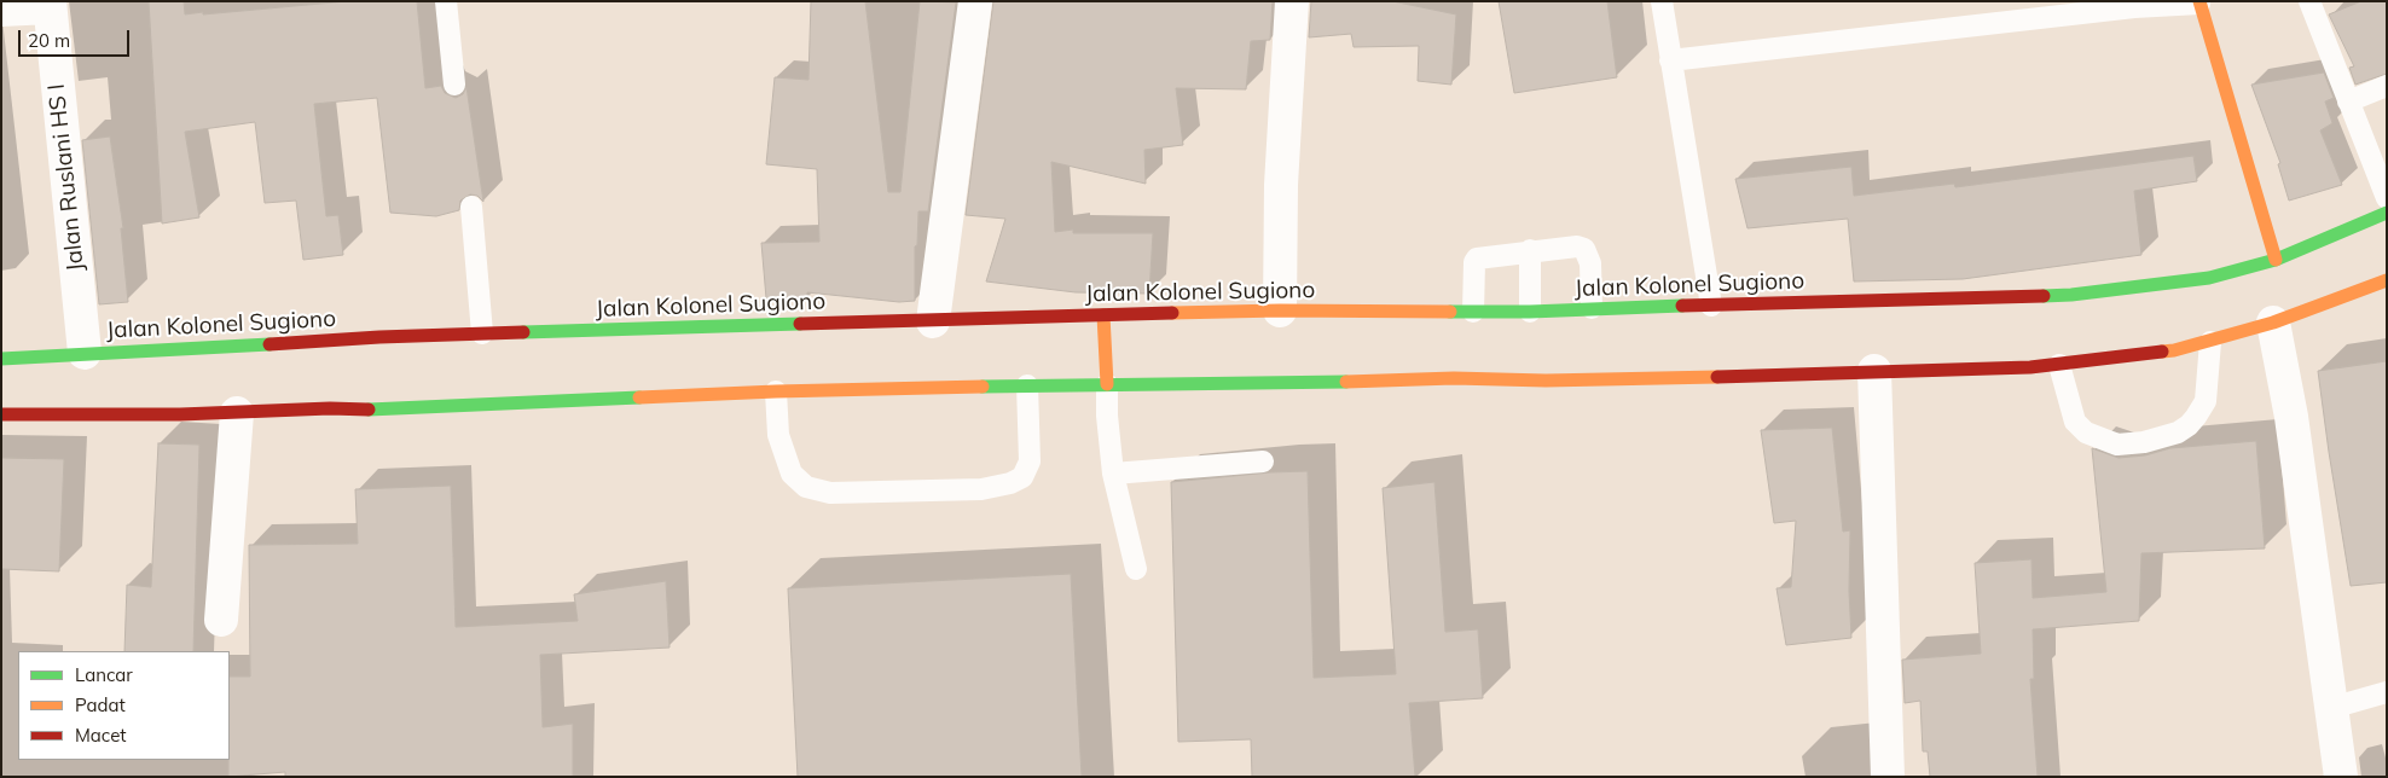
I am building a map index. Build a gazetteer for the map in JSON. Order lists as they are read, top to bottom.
{
  "streets": {
    "main road": ["Jalan Kolonel Sugiono"],
    "street": ["Jalan Ruslani HS I"]
  },
  "crossings": [
    ["Jalan Ruslani HS I", "Jalan Kolonel Sugiono"]
  ],
  "legend": ["Lancar", "Padat", "Macet"],
  "scale_bar": "20 m"
}
